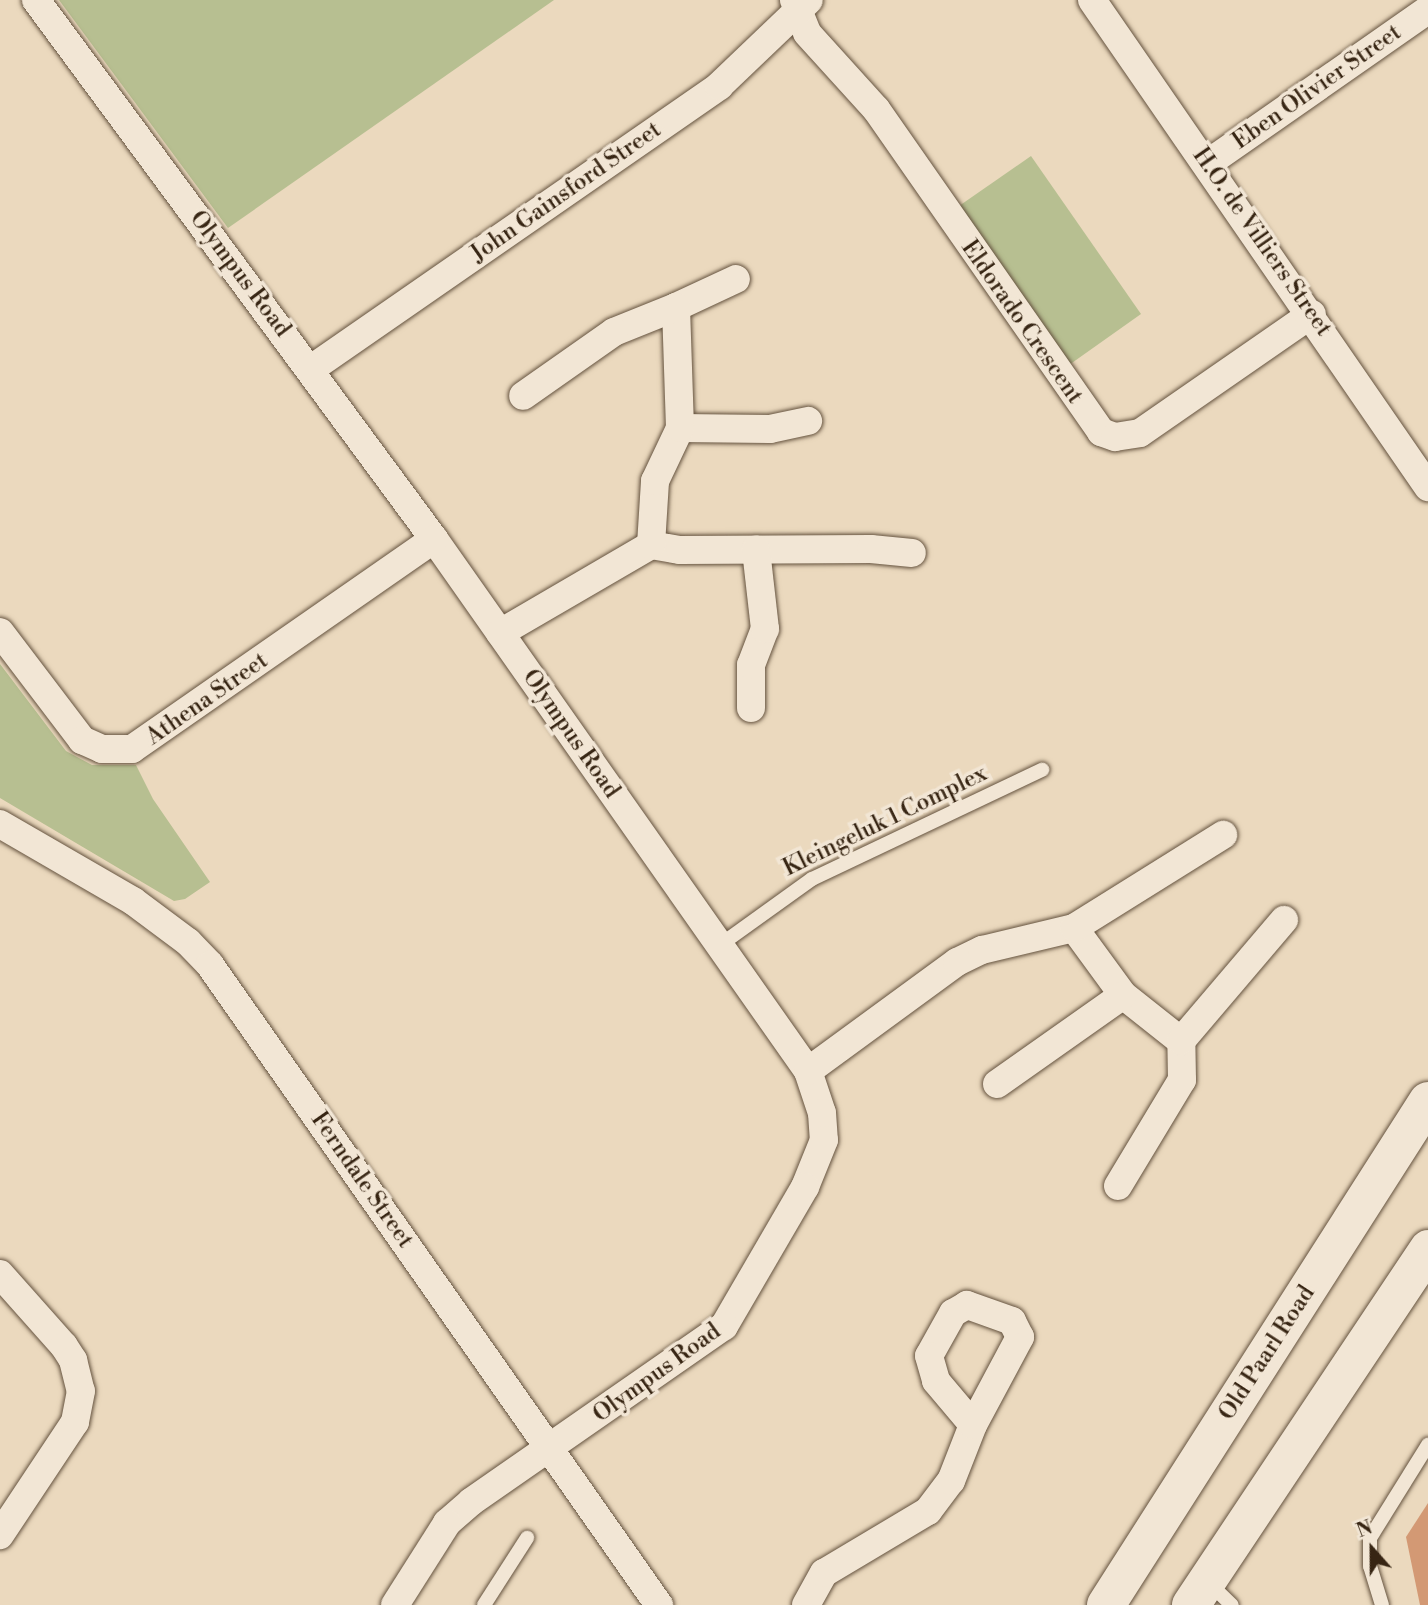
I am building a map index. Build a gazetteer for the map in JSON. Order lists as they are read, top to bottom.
{
  "streets": {
    "main road": ["Old Paarl Road"],
    "street": [
      "Eben Olivier Street",
      "John Gainsford Street",
      "H.O. de Villiers Street",
      "Olympus Road",
      "Eldorado Crescent",
      "Athena Street",
      "Ferndale Street"
    ],
    "lane": ["Kleingeluk 1 Complex"]
  },
  "crossings": [
    ["Eben Olivier Street", "H.O. de Villiers Street"],
    ["John Gainsford Street", "Olympus Road"],
    ["John Gainsford Street", "Eldorado Crescent"],
    ["H.O. de Villiers Street", "Eldorado Crescent"],
    ["Olympus Road", "Athena Street"],
    ["Olympus Road", "Kleingeluk 1 Complex"],
    ["Olympus Road", "Ferndale Street"]
  ],
  "north": "top"
}
